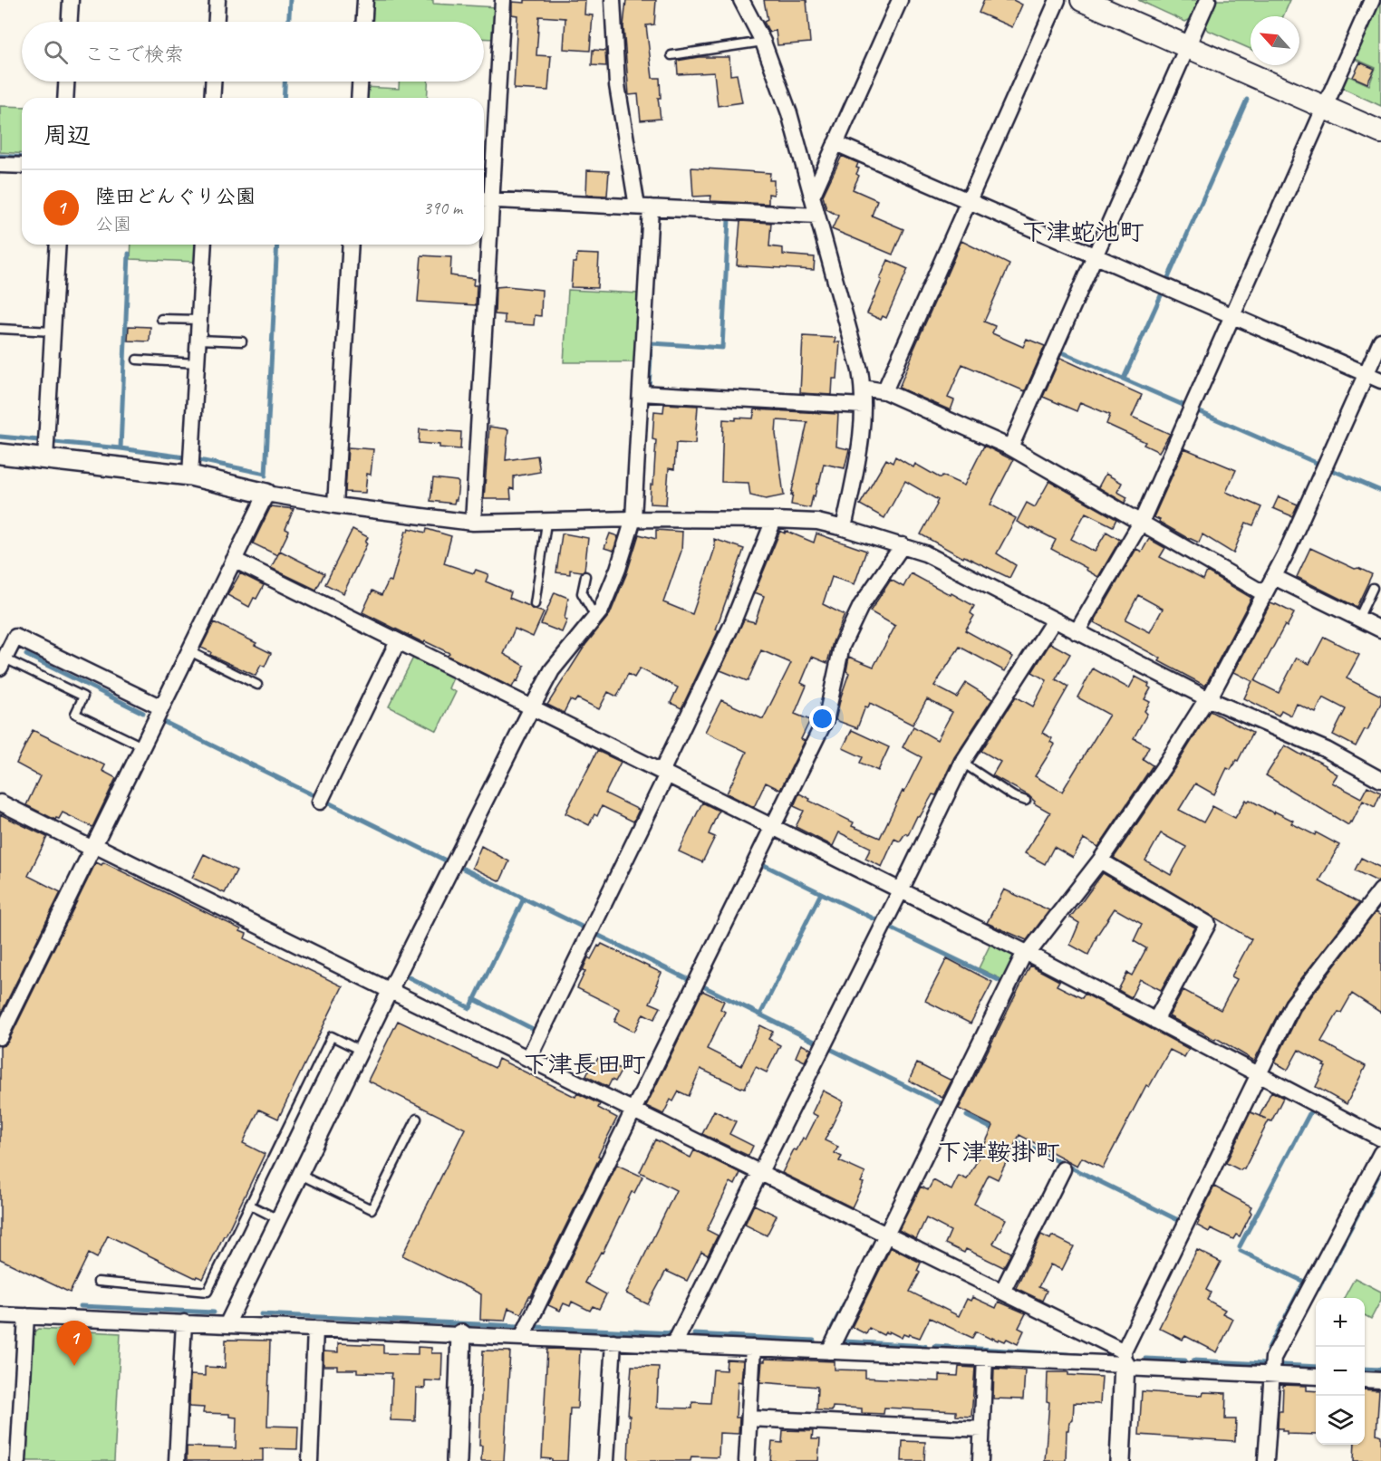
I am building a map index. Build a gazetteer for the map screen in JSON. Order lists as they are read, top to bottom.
{
  "districts": ["下津蛇池町", "下津長田町", "下津鞍掛町"],
  "north": "top left",
  "page": {
    "search": "ここで検索",
    "heading": "周辺",
    "list": [
      {
        "mark": "1",
        "name": "陸田どんぐり公園",
        "note": "公園",
        "value": "390 m"
      }
    ],
    "map_buttons": ["+", "−"],
    "pins": "1"
  }
}
